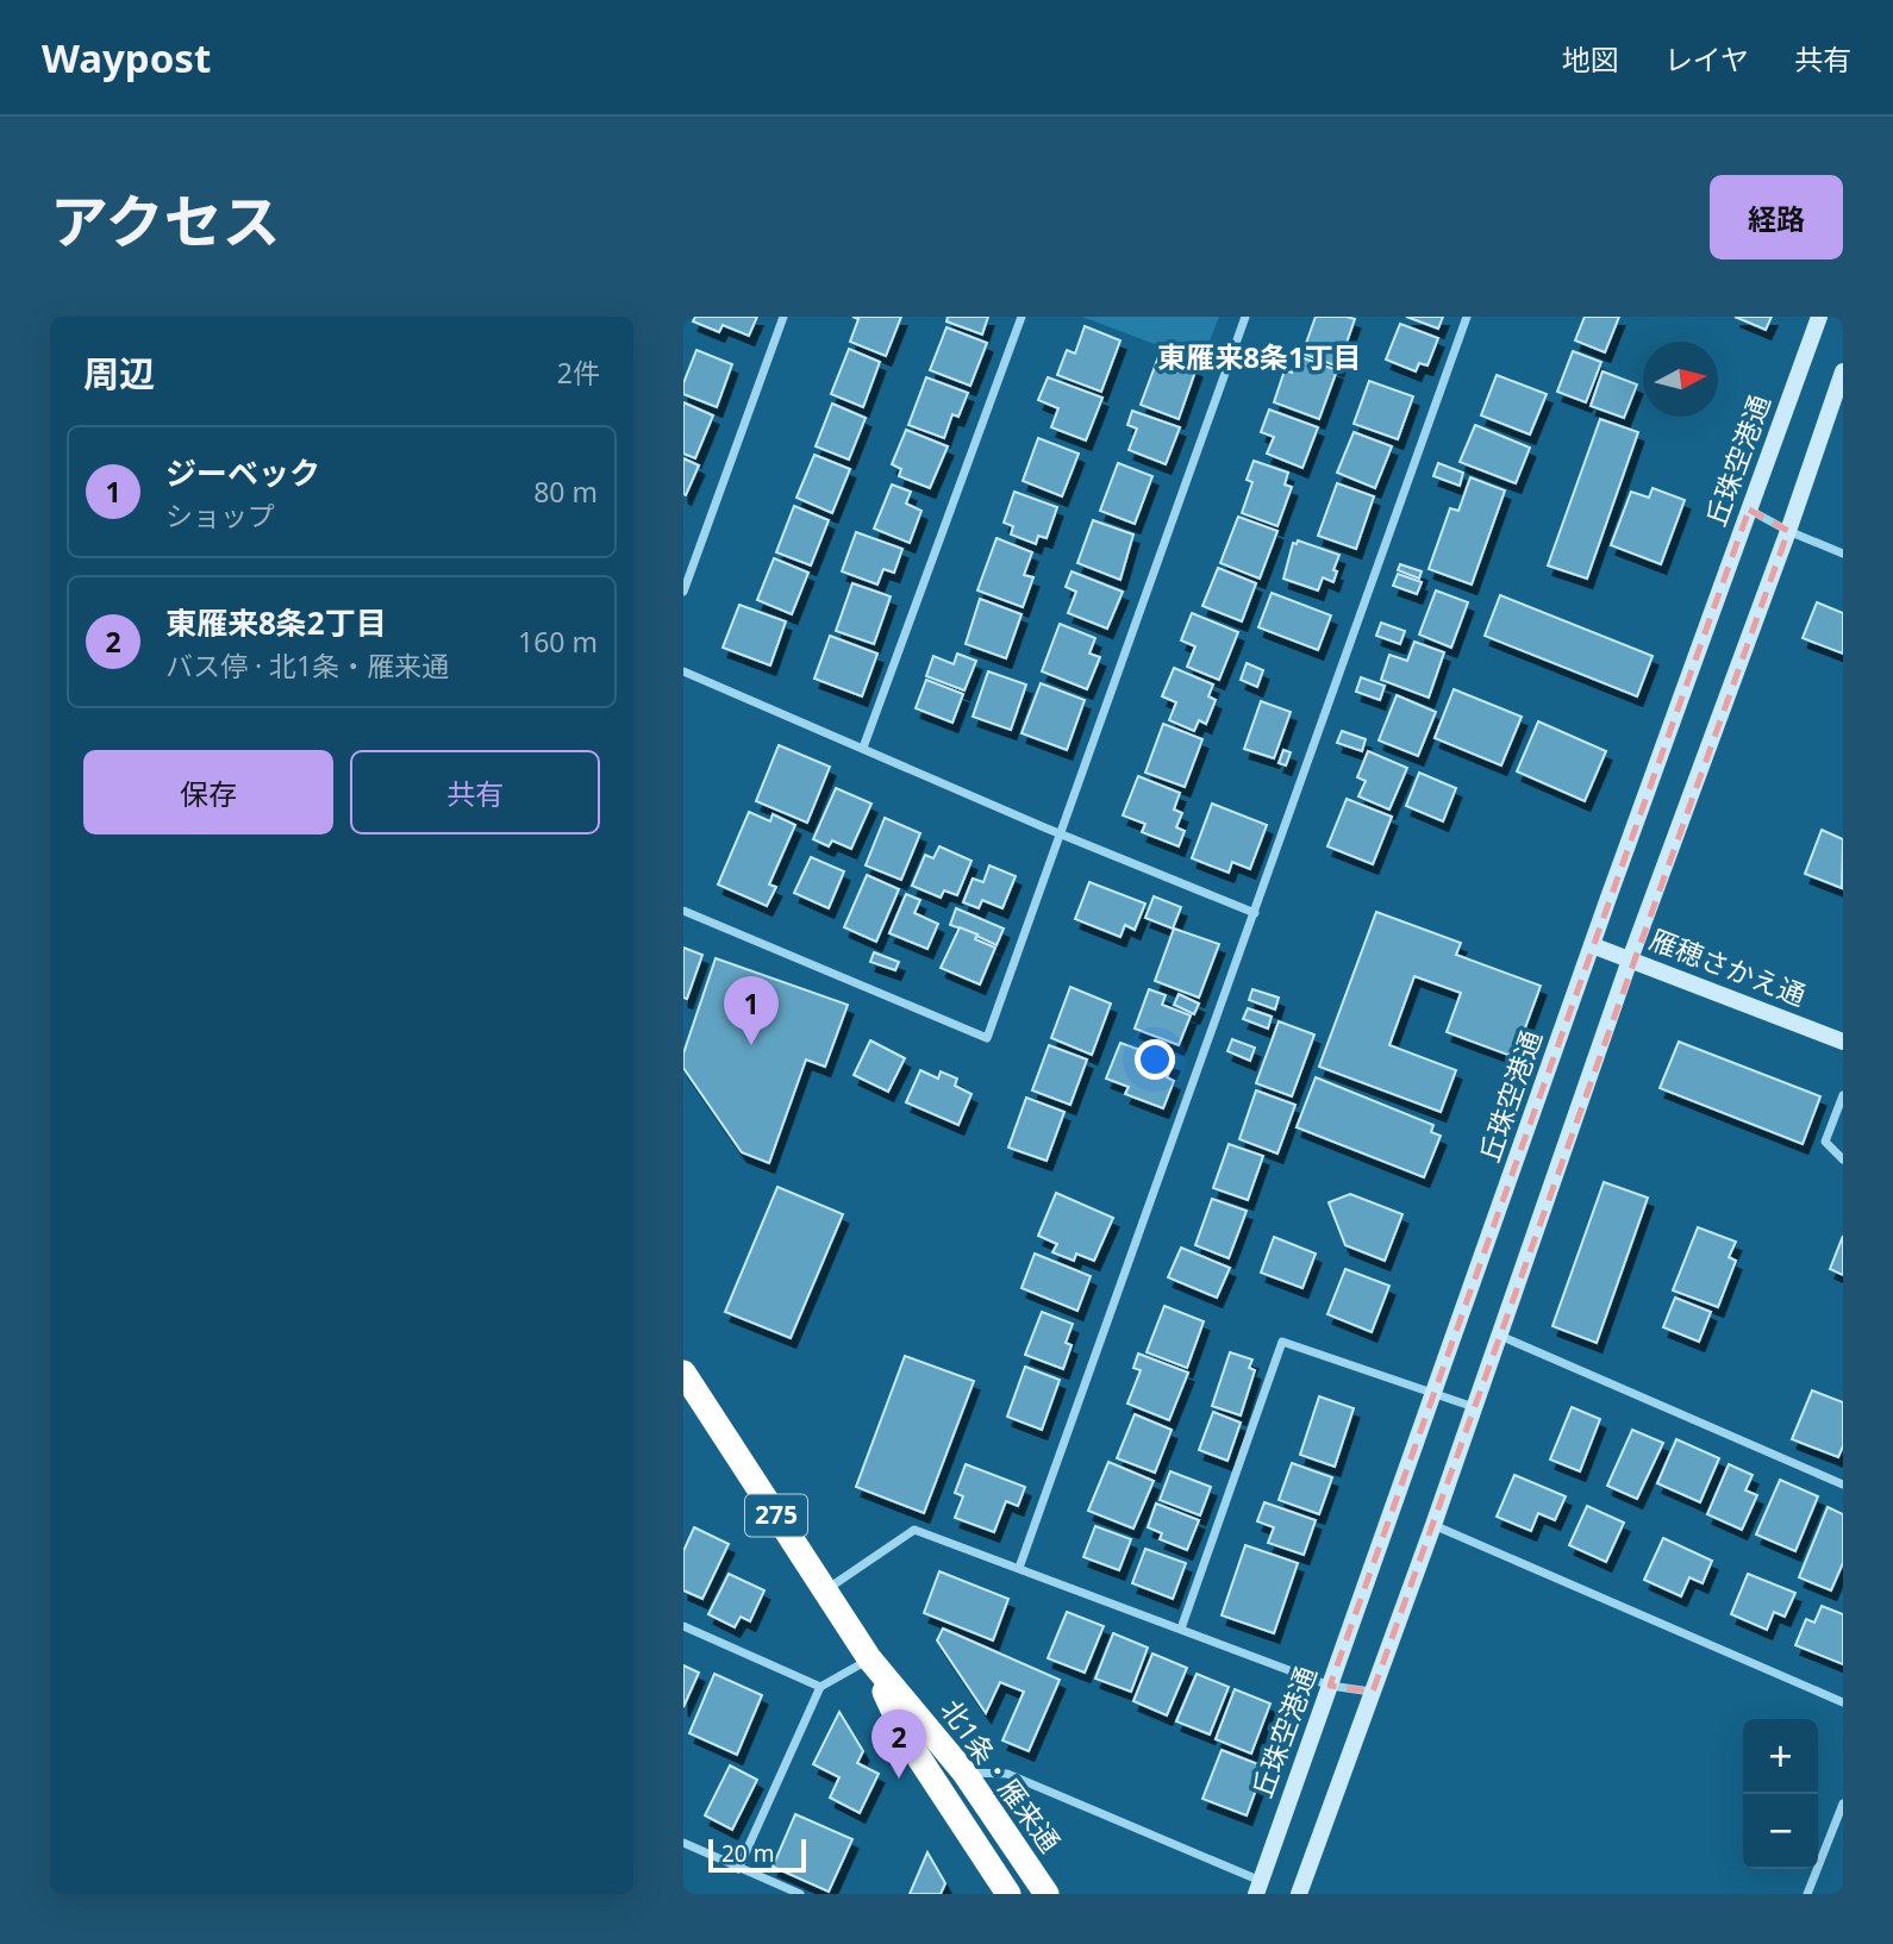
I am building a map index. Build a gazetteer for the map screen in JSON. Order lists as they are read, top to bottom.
{
  "streets": {
    "highway": ["275", "北1条・雁来通"],
    "main road": ["丘珠空港通", "雁穂さかえ通"]
  },
  "crossings": [
    ["丘珠空港通", "雁穂さかえ通"]
  ],
  "districts": ["東雁来8条1丁目"],
  "scale_bar": "20 m",
  "north": "right",
  "page": {
    "header": "Waypost",
    "nav": ["地図", "レイヤ", "共有"],
    "title": "アクセス",
    "buttons": [
      "経路",
      ["保存", "共有"]
    ],
    "heading": ["周辺", "2件"],
    "list": [
      {
        "mark": "1",
        "name": "ジーベック",
        "note": "ショップ",
        "value": "80 m"
      },
      {
        "mark": "2",
        "name": "東雁来8条2丁目",
        "note": "バス停 · 北1条・雁来通",
        "value": "160 m"
      }
    ],
    "pins": ["1", "2"],
    "map_buttons": ["+", "−"],
    "scale": "20 m"
  }
}
